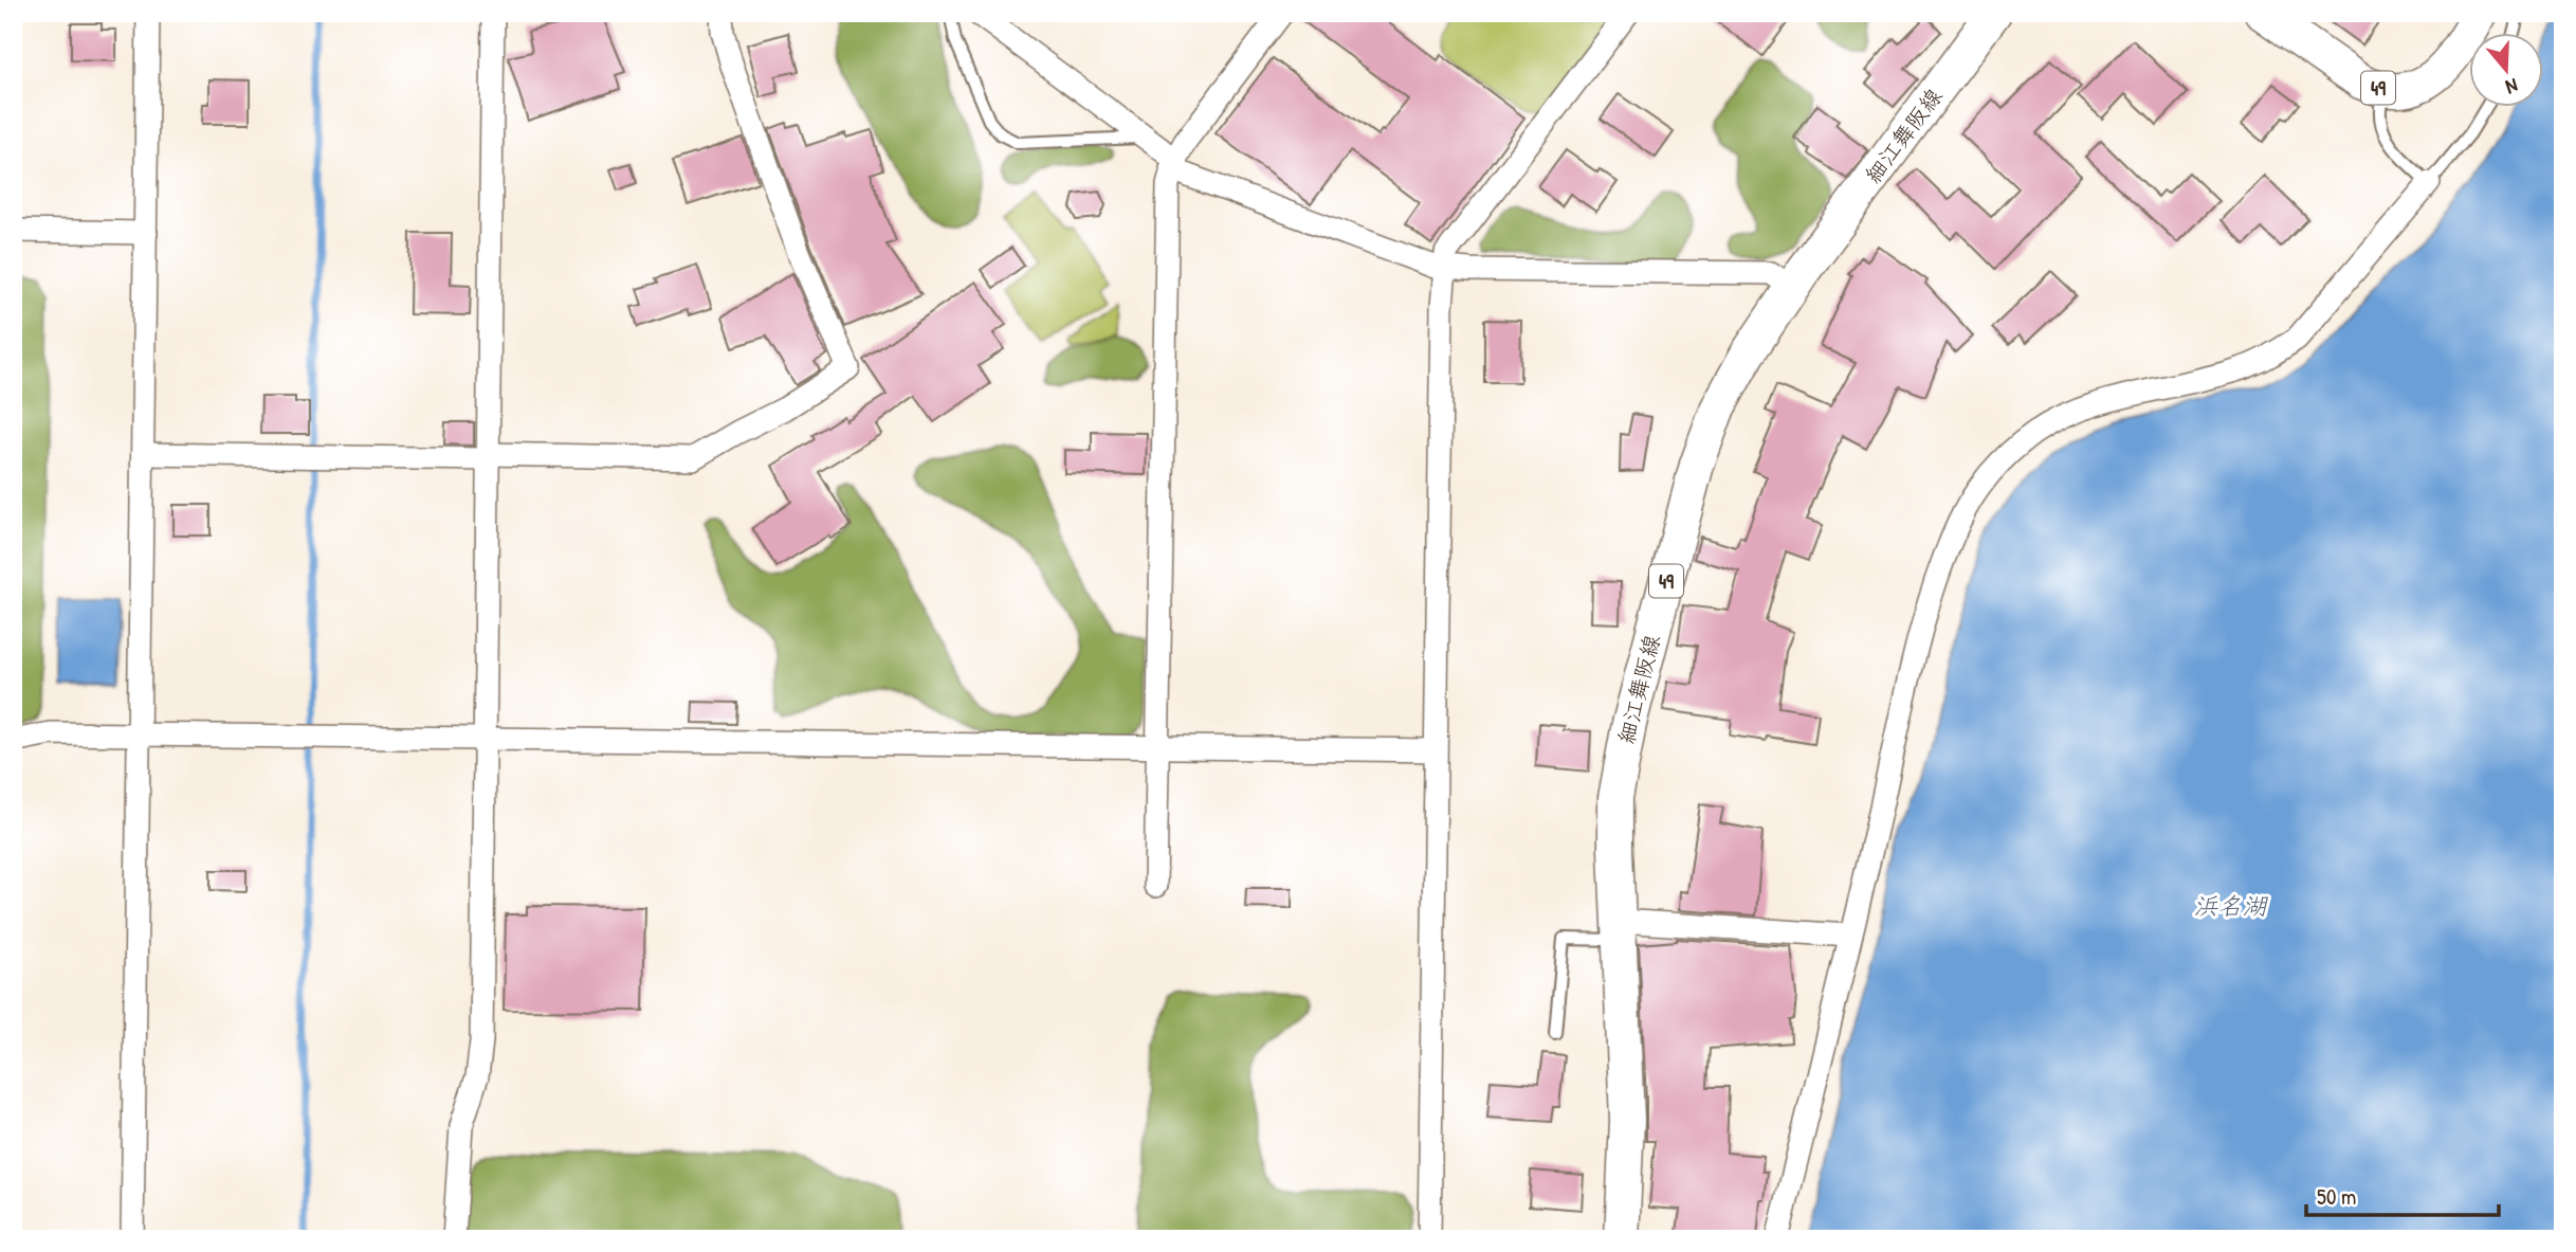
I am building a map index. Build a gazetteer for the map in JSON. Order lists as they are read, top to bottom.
{
  "streets": {
    "main road": ["49", "細江舞阪線"]
  },
  "water": ["浜名湖"],
  "scale_bar": "50 m",
  "north": "bottom"
}
